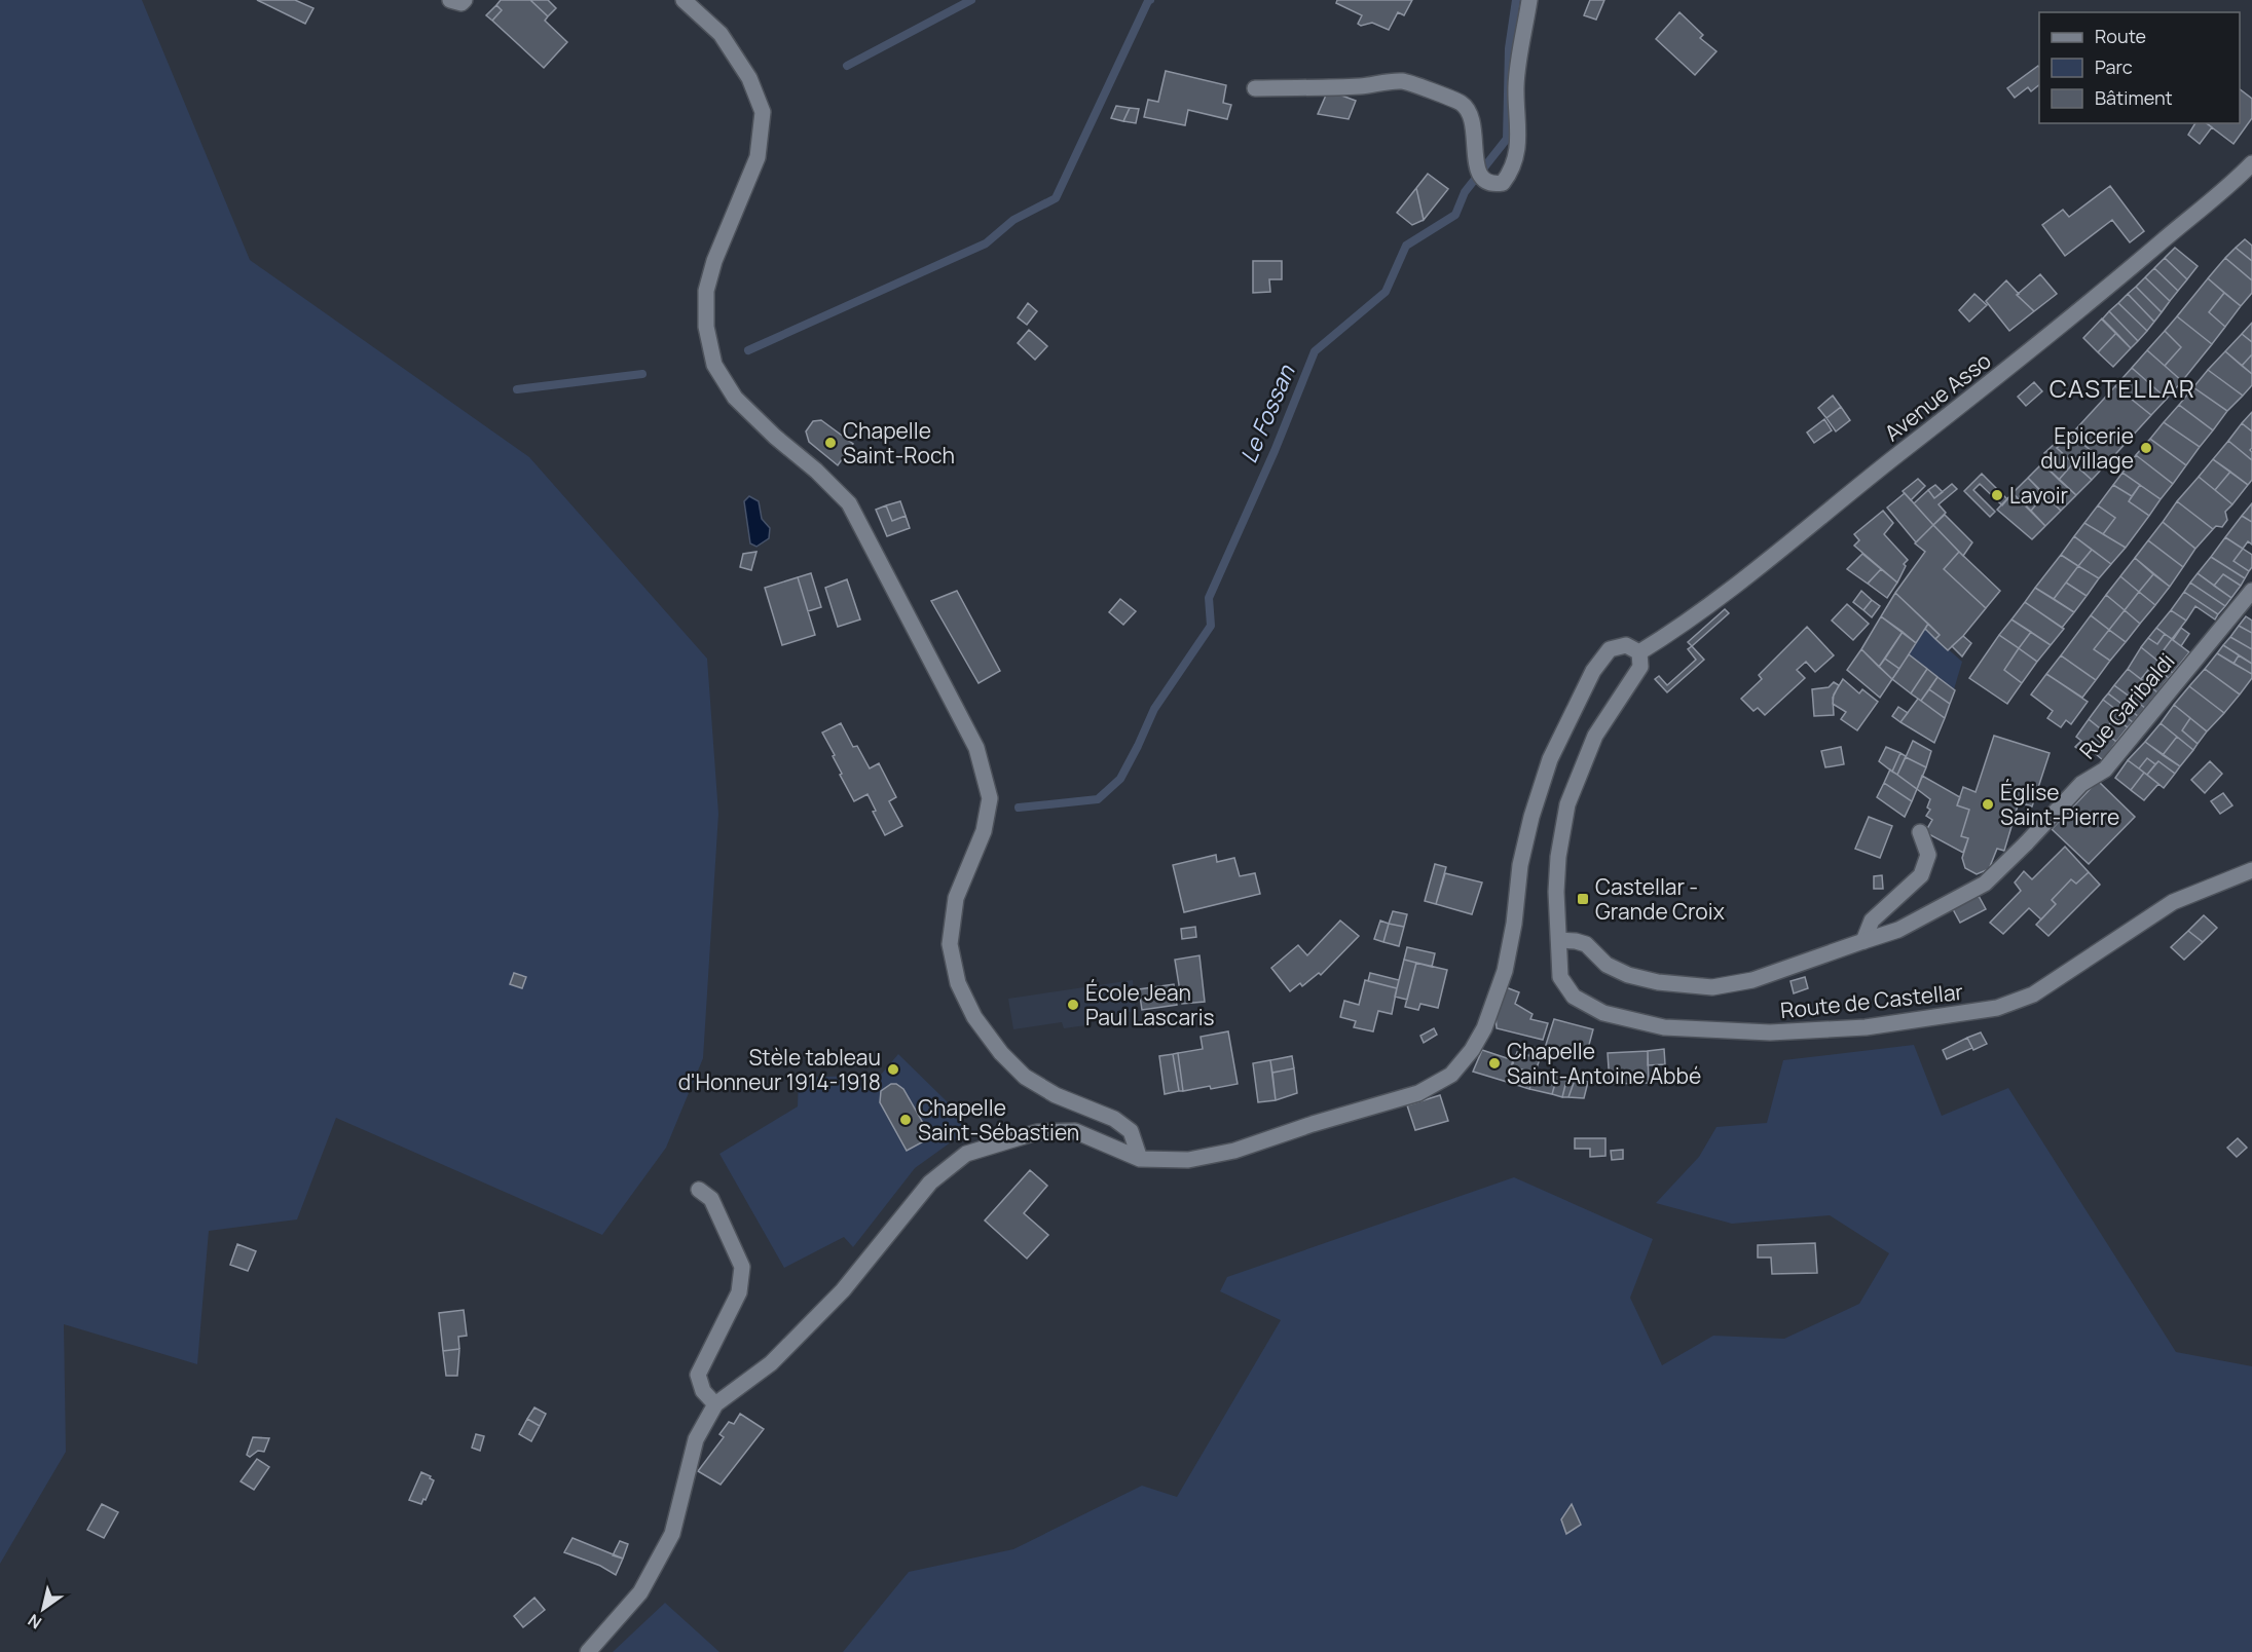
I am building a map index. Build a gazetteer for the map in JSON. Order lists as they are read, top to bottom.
{
  "streets": {
    "street": ["Avenue Asso", "Rue Garibaldi", "Route de Castellar"]
  },
  "crossings": [
    ["Avenue Asso", "Route de Castellar"],
    ["Rue Garibaldi", "Route de Castellar"]
  ],
  "districts": ["CASTELLAR"],
  "water": ["Le Fossan"],
  "places": {
    "other": [
      "Chapelle Saint-Roch",
      "Epicerie du village",
      "Lavoir",
      "Église Saint-Pierre",
      "École Jean Paul Lascaris",
      "Chapelle Saint-Antoine Abbé",
      "Stèle tableau d'Honneur 1914-1918",
      "Chapelle Saint-Sébastien"
    ],
    "transit": ["Castellar - Grande Croix"]
  },
  "legend": ["Route", "Parc", "Bâtiment"],
  "north": "bottom left"
}
